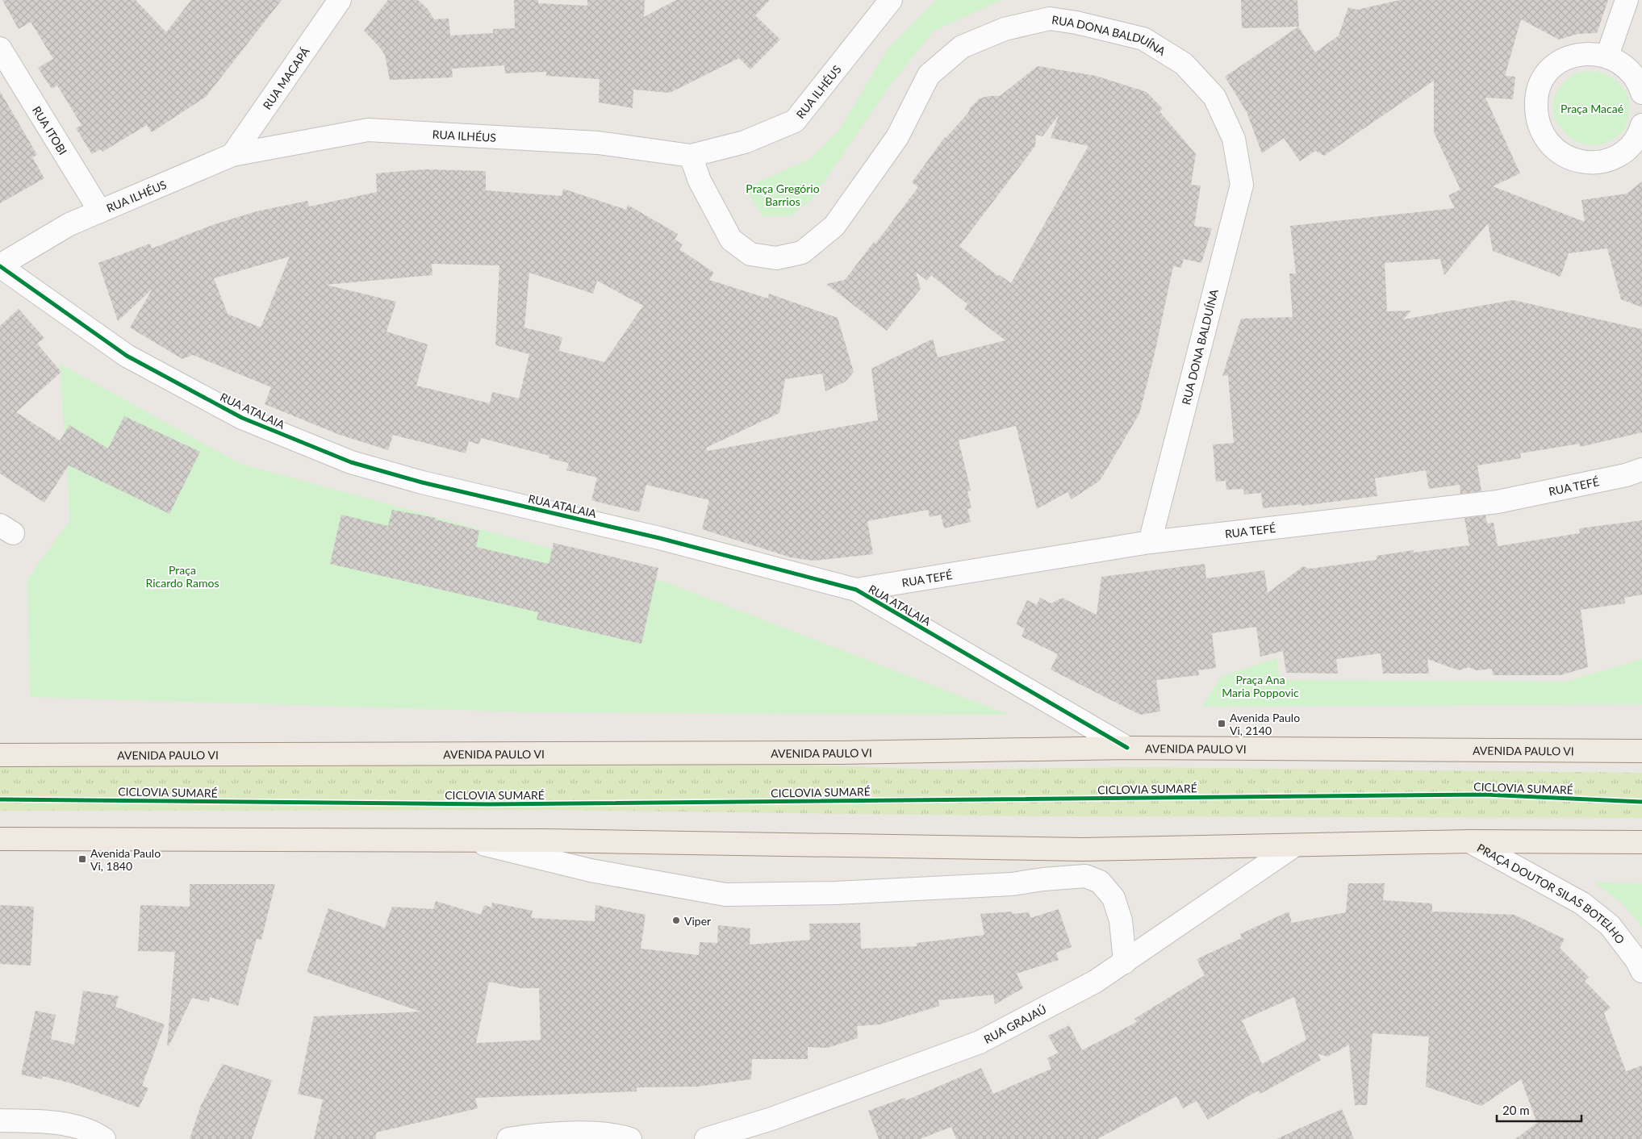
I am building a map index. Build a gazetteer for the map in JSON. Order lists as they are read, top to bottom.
{
  "streets": {
    "main road": ["AVENIDA PAULO VI"],
    "street": [
      "RUA DONA BALDUÍNA",
      "RUA MACAPÁ",
      "RUA ILHÉUS",
      "RUA ITOBI",
      "RUA ATALAIA",
      "RUA TEFÉ",
      "PRAÇA DOUTOR SILAS BOTELHO",
      "RUA GRAJAÚ"
    ],
    "cycle path": ["CICLOVIA SUMARÉ"]
  },
  "crossings": [
    ["RUA DONA BALDUÍNA", "RUA ILHÉUS"],
    ["RUA DONA BALDUÍNA", "RUA TEFÉ"],
    ["RUA MACAPÁ", "RUA ILHÉUS"],
    ["RUA ILHÉUS", "RUA ITOBI"],
    ["RUA ILHÉUS", "RUA ATALAIA"],
    ["RUA ATALAIA", "RUA TEFÉ"],
    ["RUA ATALAIA", "AVENIDA PAULO VI"]
  ],
  "parks": [
    "Praça Macaé",
    "Praça Gregório Barrios",
    "Praça Ricardo Ramos",
    "Praça Ana Maria Poppovic"
  ],
  "places": {
    "transit": ["Avenida Paulo Vi, 2140", "Avenida Paulo Vi, 1840"],
    "other": ["Viper"]
  },
  "scale_bar": "20 m"
}
